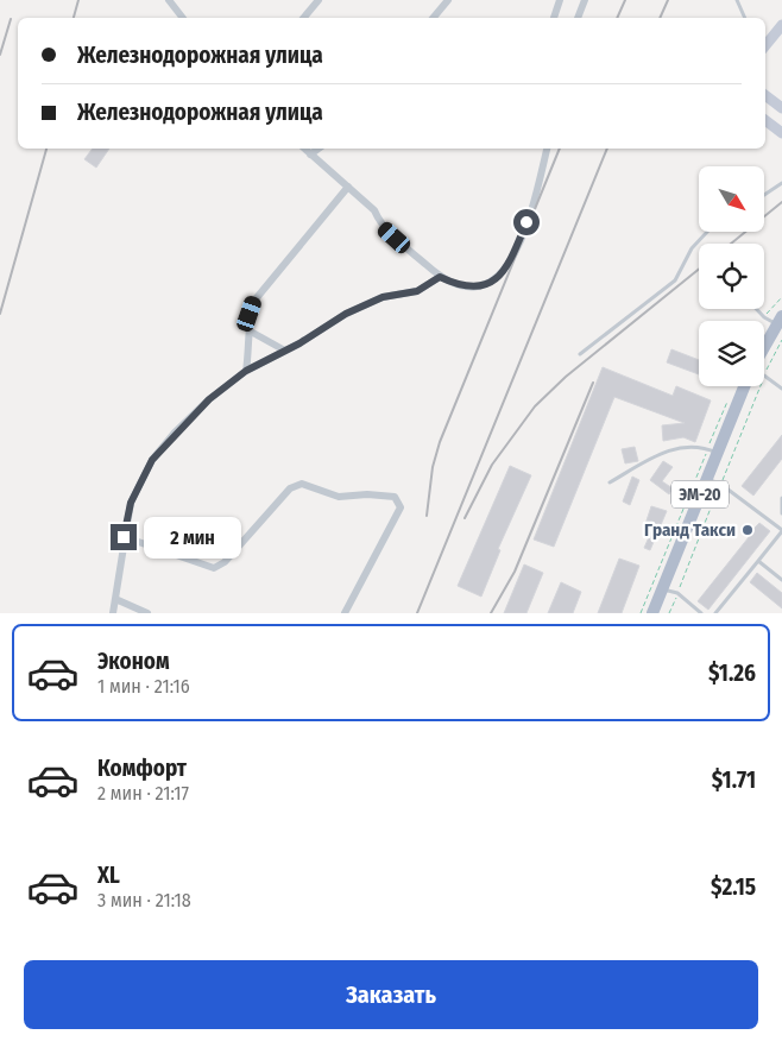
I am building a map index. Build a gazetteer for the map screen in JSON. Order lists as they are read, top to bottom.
{
  "streets": {
    "main road": ["ЭМ-20"]
  },
  "places": ["Гранд Такси"],
  "north": "bottom right",
  "page": {
    "banner": ["Железнодорожная улица", "Железнодорожная улица"],
    "bubble": "2 мин",
    "list": [
      {
        "name": "Эконом",
        "note": "1 мин · 21:16",
        "value": "$1.26"
      },
      {
        "name": "Комфорт",
        "note": "2 мин · 21:17",
        "value": "$1.71"
      },
      {
        "name": "XL",
        "note": "3 мин · 21:18",
        "value": "$2.15"
      }
    ],
    "buttons": "Заказать"
  }
}
